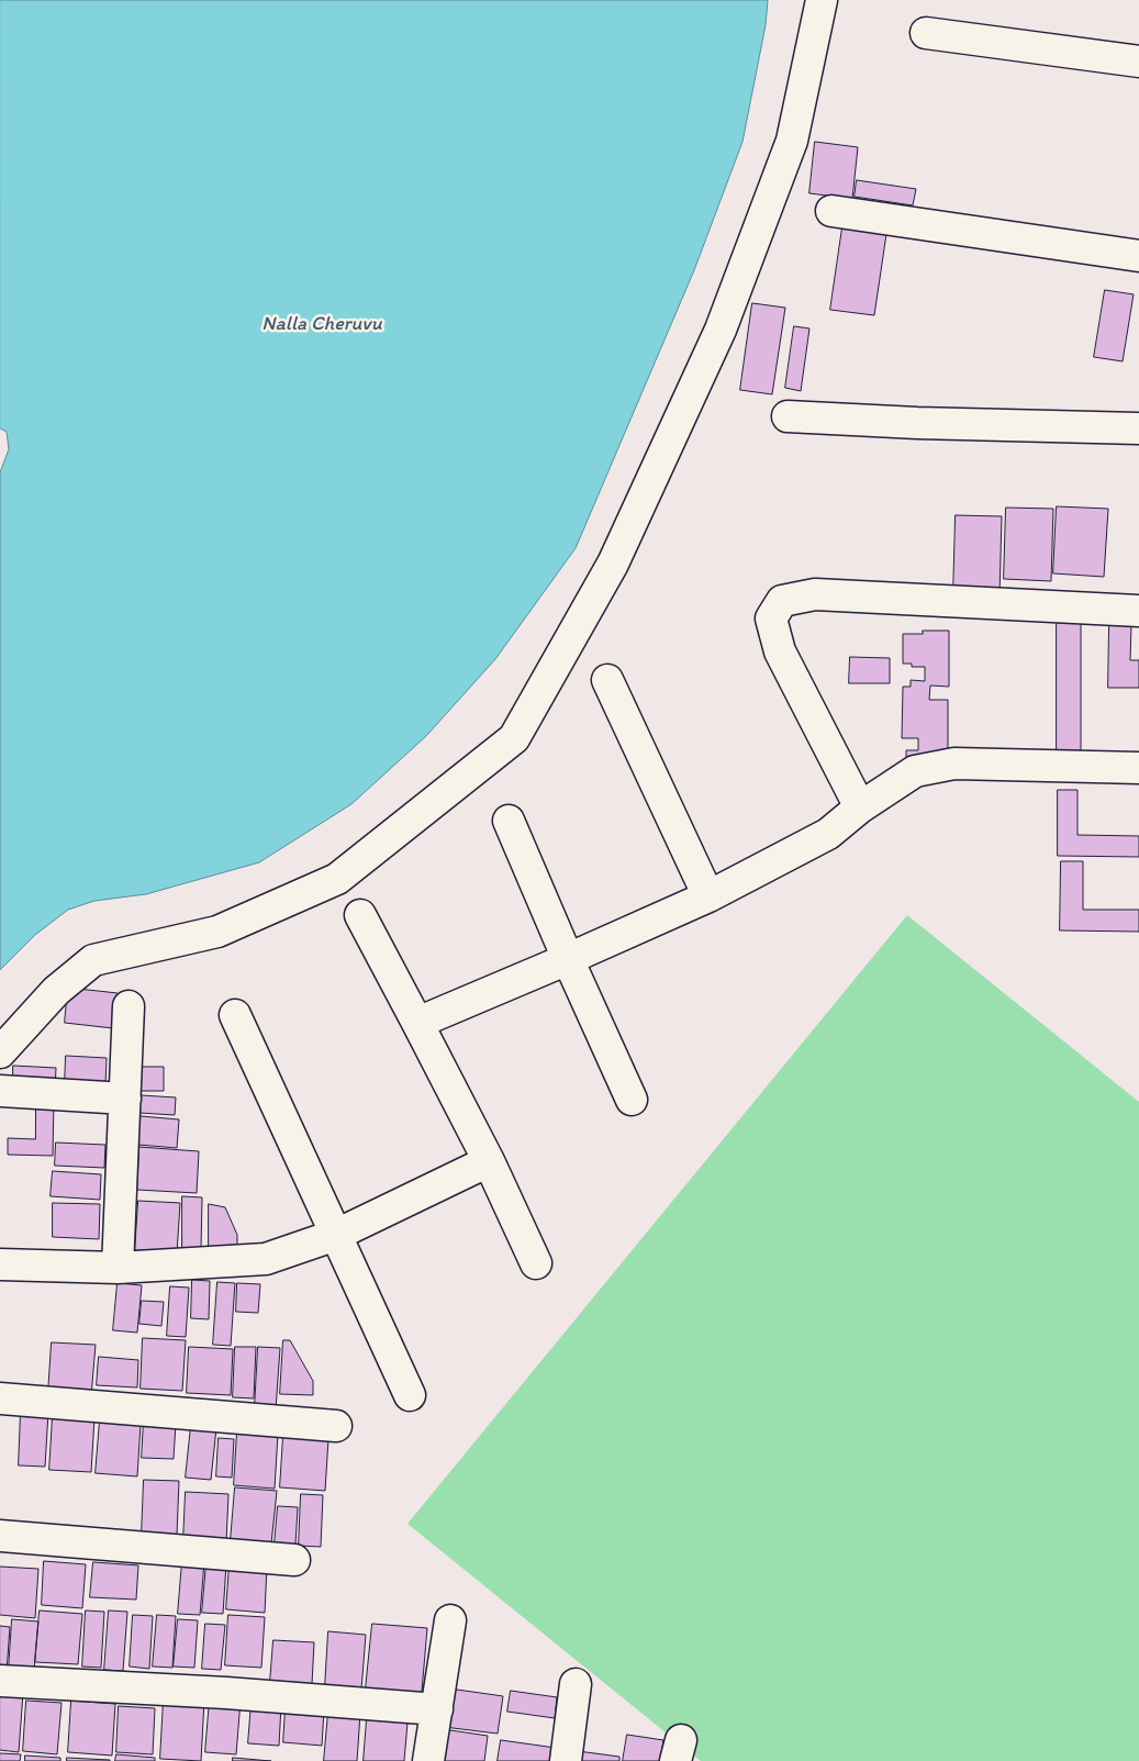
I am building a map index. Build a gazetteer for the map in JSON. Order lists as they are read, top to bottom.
{
  "water": ["Nalla Cheruvu"]
}
